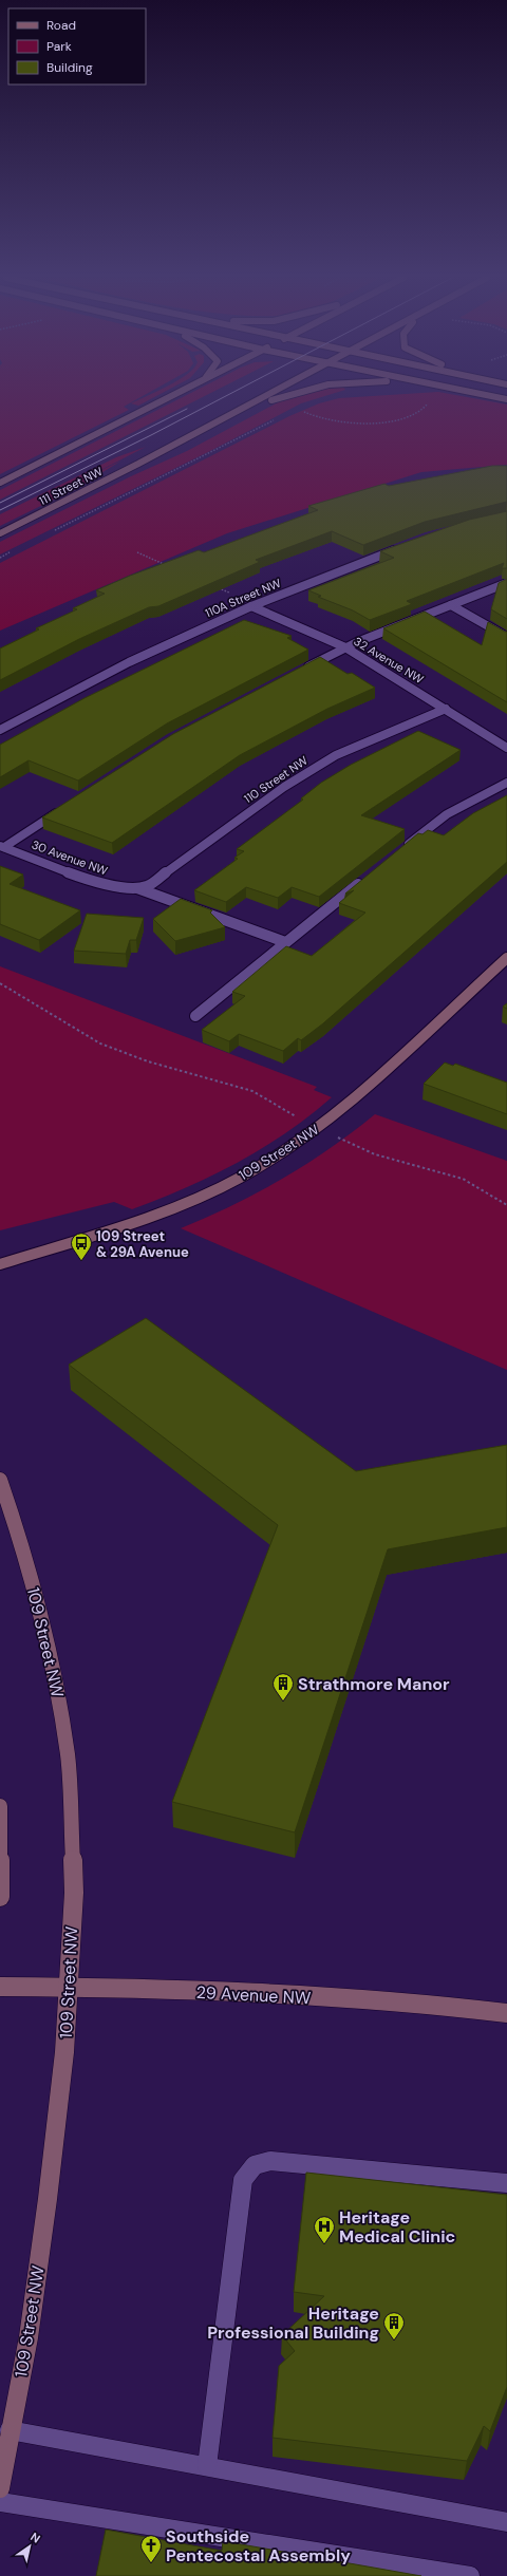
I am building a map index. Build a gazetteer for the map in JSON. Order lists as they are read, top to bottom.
{
  "streets": {
    "main road": ["111 Street NW", "109 Street NW", "29 Avenue NW"],
    "street": [
      "110A Street NW",
      "32 Avenue NW",
      "110 Street NW",
      "30 Avenue NW"
    ]
  },
  "crossings": [
    ["110A Street NW", "32 Avenue NW"],
    ["32 Avenue NW", "110 Street NW"],
    ["110 Street NW", "30 Avenue NW"],
    ["109 Street NW", "29 Avenue NW"]
  ],
  "places": {
    "bus stop": ["109 Street & 29A Avenue"],
    "building": ["Strathmore Manor", "Heritage Professional Building"],
    "hospital": ["Heritage Medical Clinic"],
    "church": ["Southside Pentecostal Assembly"]
  },
  "legend": ["Road", "Park", "Building"],
  "north": "top right"
}
